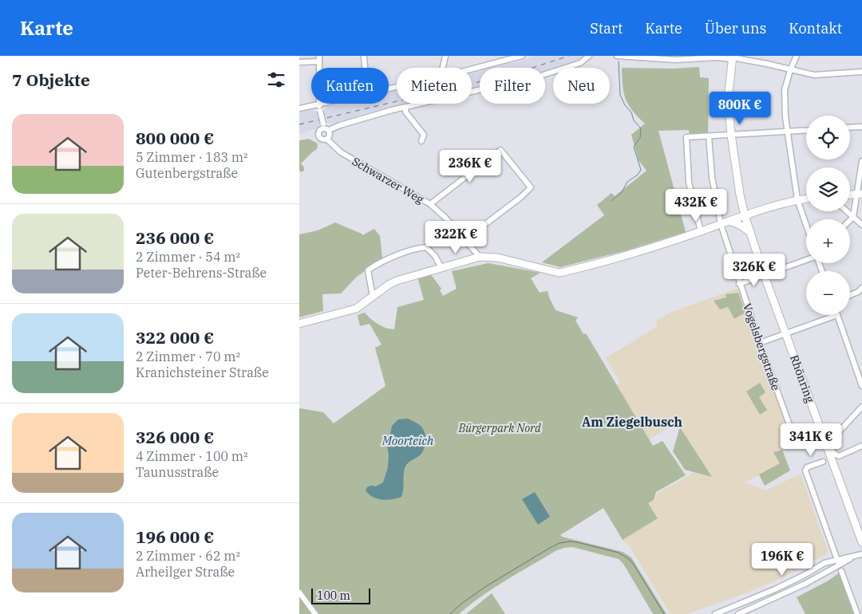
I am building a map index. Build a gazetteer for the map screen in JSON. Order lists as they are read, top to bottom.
{
  "streets": {
    "main road": ["Rhönring"],
    "street": ["Schwarzer Weg", "Vogelsbergstraße"]
  },
  "crossings": [
    ["Vogelsbergstraße", "Rhönring"]
  ],
  "districts": ["Am Ziegelbusch"],
  "water": ["Moorteich"],
  "parks": ["Bürgerpark Nord"],
  "scale_bar": "100 m",
  "page": {
    "header": "Karte",
    "nav": [
      "Start",
      "Karte",
      "Über uns",
      "Kontakt"
    ],
    "heading": "7 Objekte",
    "chip": [
      "Kaufen",
      "Mieten",
      "Filter",
      "Neu"
    ],
    "price": [
      "800K €",
      "236K €",
      "432K €",
      "322K €",
      "326K €",
      "341K €",
      "196K €"
    ],
    "list": [
      {
        "name": "800 000 €",
        "note": "5 Zimmer · 183 m² · Gutenbergstraße"
      },
      {
        "name": "236 000 €",
        "note": "2 Zimmer · 54 m² · Peter-Behrens-Straße"
      },
      {
        "name": "322 000 €",
        "note": "2 Zimmer · 70 m² · Kranichsteiner Straße"
      },
      {
        "name": "326 000 €",
        "note": "4 Zimmer · 100 m² · Taunusstraße"
      },
      {
        "name": "196 000 €",
        "note": "2 Zimmer · 62 m² · Arheilger Straße"
      }
    ],
    "map_buttons": ["+", "−"],
    "scale": "100 m"
  }
}
